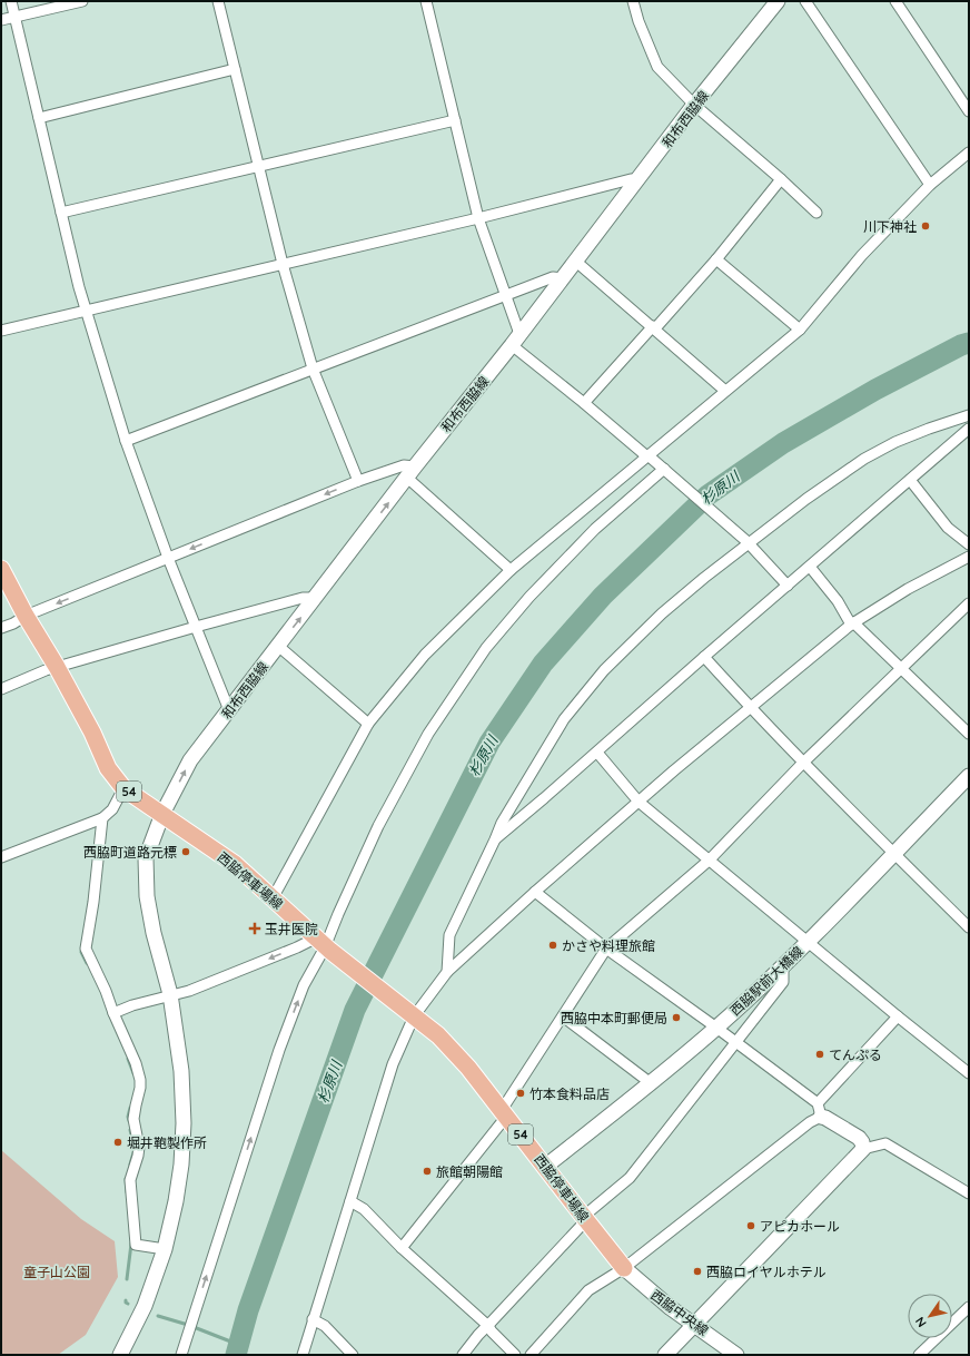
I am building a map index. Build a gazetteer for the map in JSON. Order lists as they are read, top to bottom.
{
  "streets": {
    "main road": ["54", "西脇停車場線"],
    "street": ["和布西脇線", "西脇駅前大橋線", "西脇中央線"]
  },
  "crossings": [
    ["和布西脇線", "西脇停車場線"],
    ["西脇停車場線", "西脇駅前大橋線"],
    ["西脇停車場線", "西脇中央線"]
  ],
  "water": ["杉原川"],
  "parks": ["童子山公園"],
  "places": {
    "other": [
      "川下神社",
      "西脇町道路元標",
      "かさや料理旅館",
      "西脇中本町郵便局",
      "てんぷる",
      "竹本食料品店",
      "堀井鞄製作所",
      "旅館朝陽館",
      "アピカホール",
      "西脇ロイヤルホテル"
    ],
    "health": ["玉井医院"]
  },
  "north": "bottom left"
}
